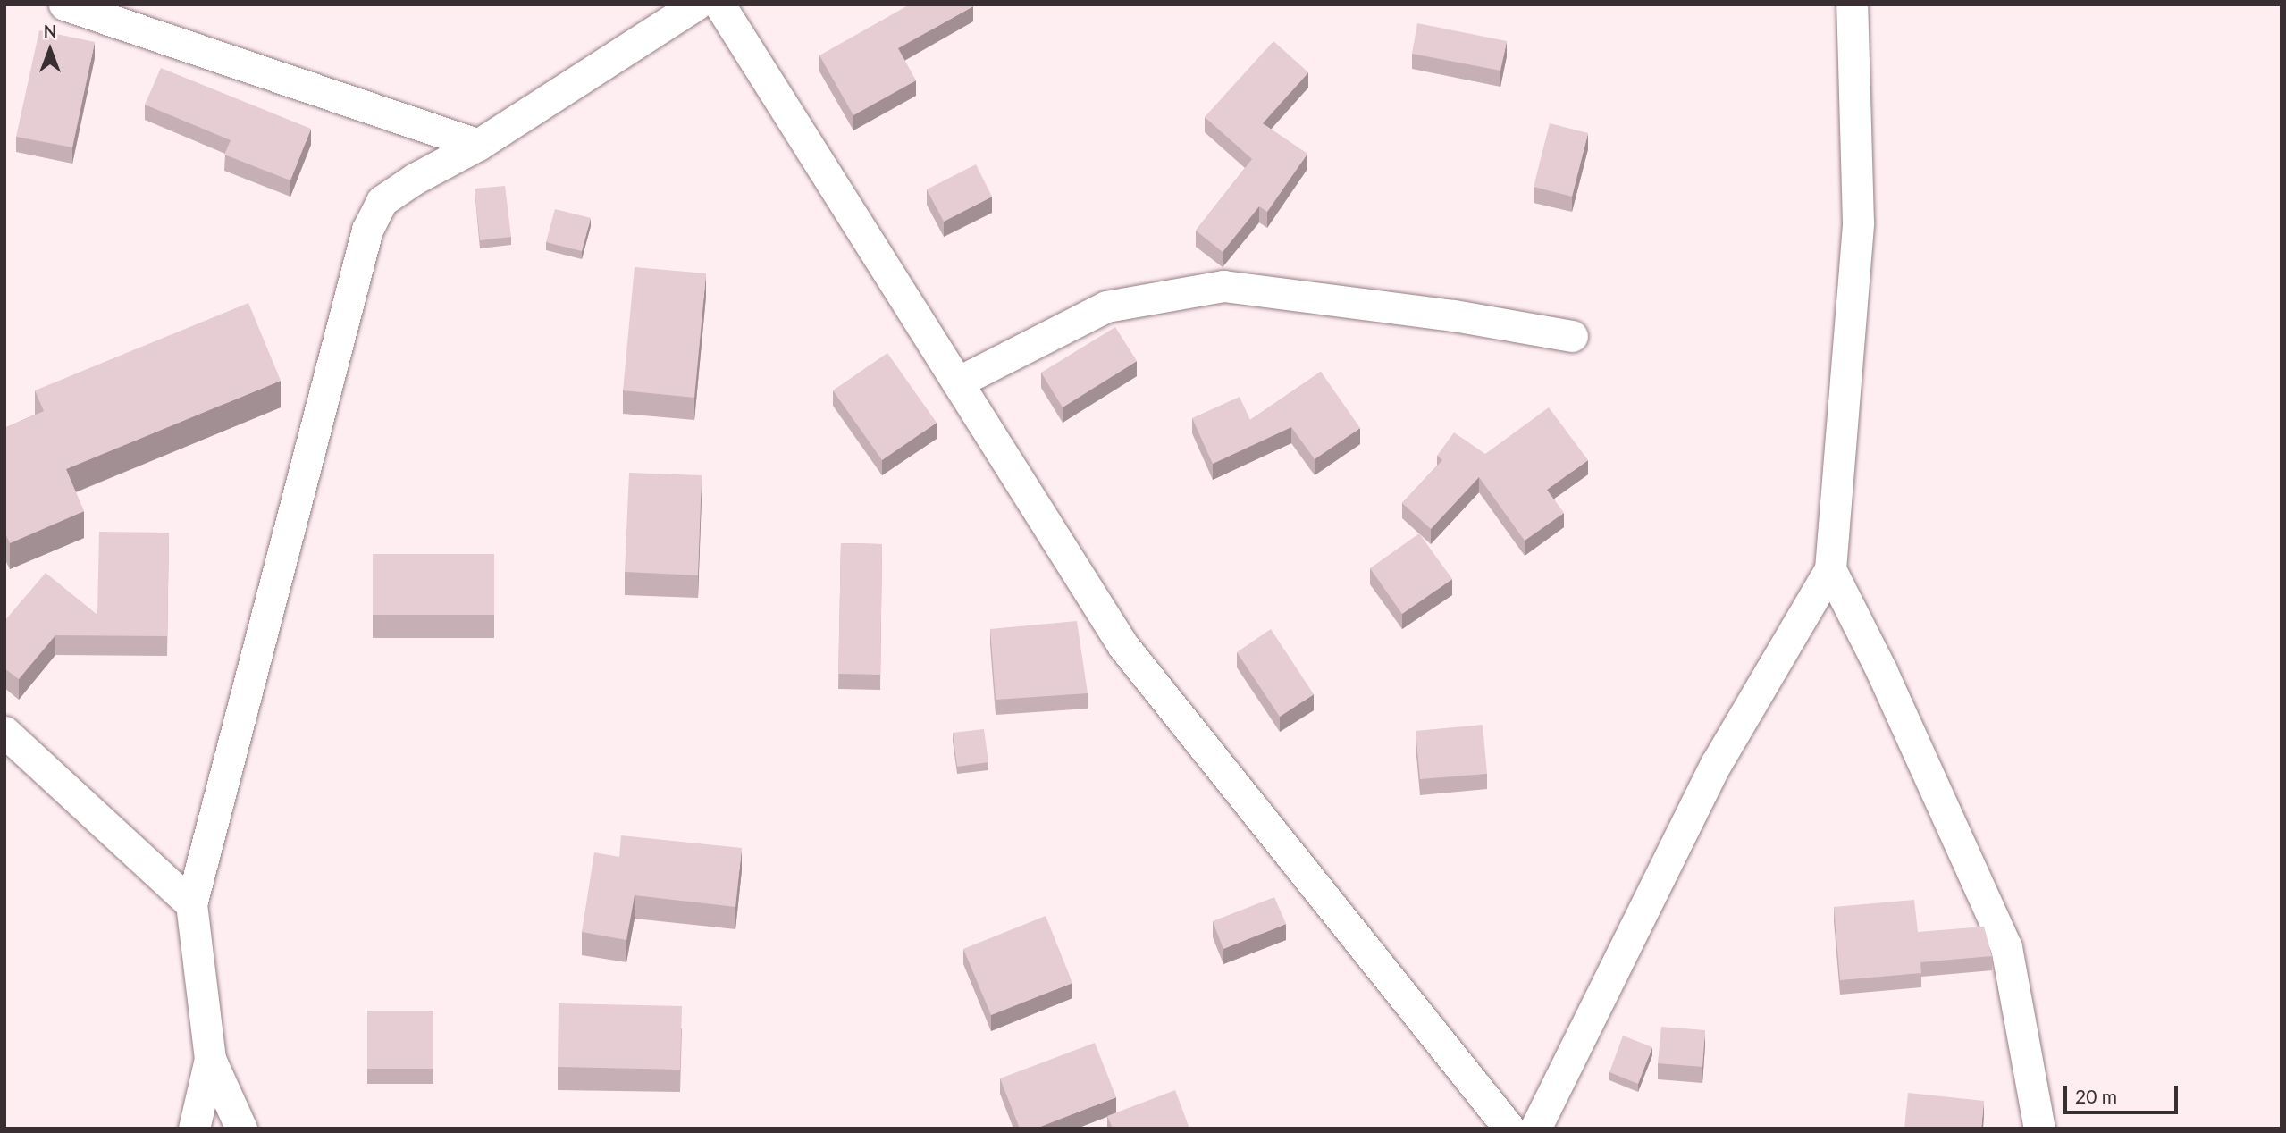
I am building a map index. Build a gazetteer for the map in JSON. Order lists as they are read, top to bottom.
{
  "scale_bar": "20 m",
  "north": "top"
}
